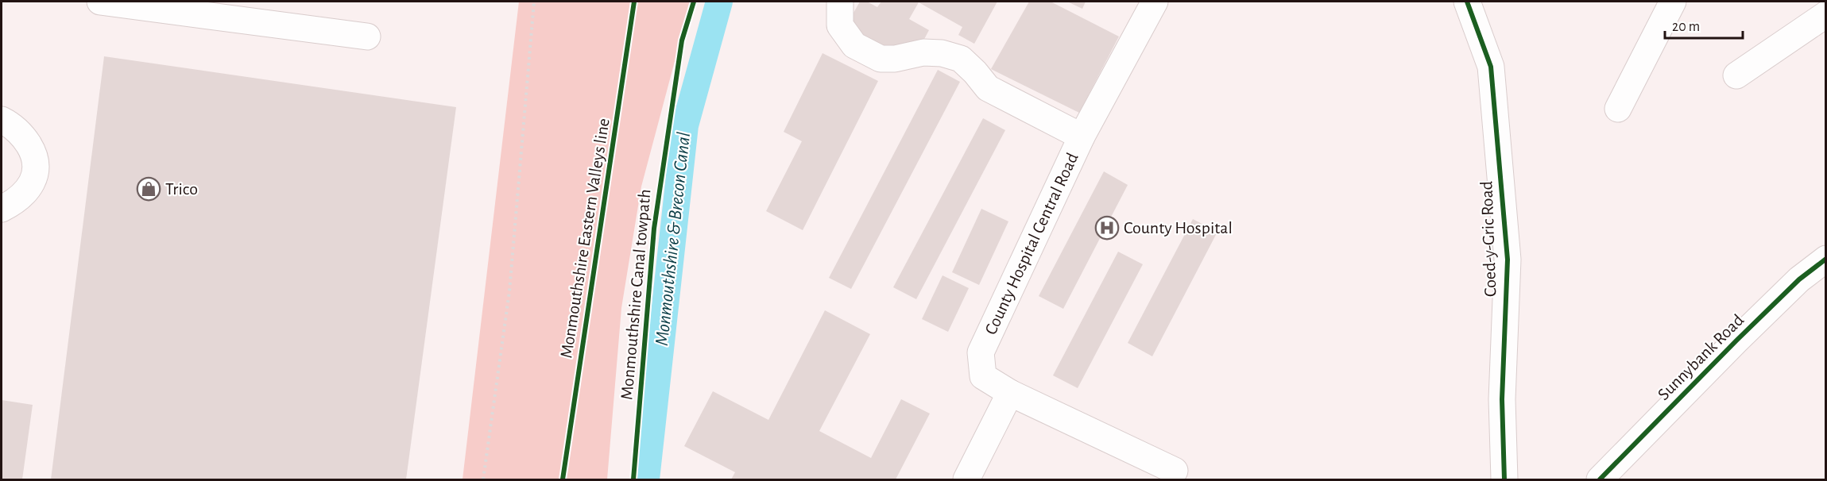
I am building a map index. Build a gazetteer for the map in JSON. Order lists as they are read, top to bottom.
{
  "streets": {
    "street": ["Coed-y-Gric Road", "County Hospital Central Road", "Sunnybank Road"],
    "cycle path": ["Monmouthshire Eastern Valleys line", "Monmouthshire Canal towpath"]
  },
  "water": ["Monmouthshire & Brecon Canal"],
  "places": {
    "shop": ["Trico"],
    "hospital": ["County Hospital"]
  },
  "scale_bar": "20 m"
}
